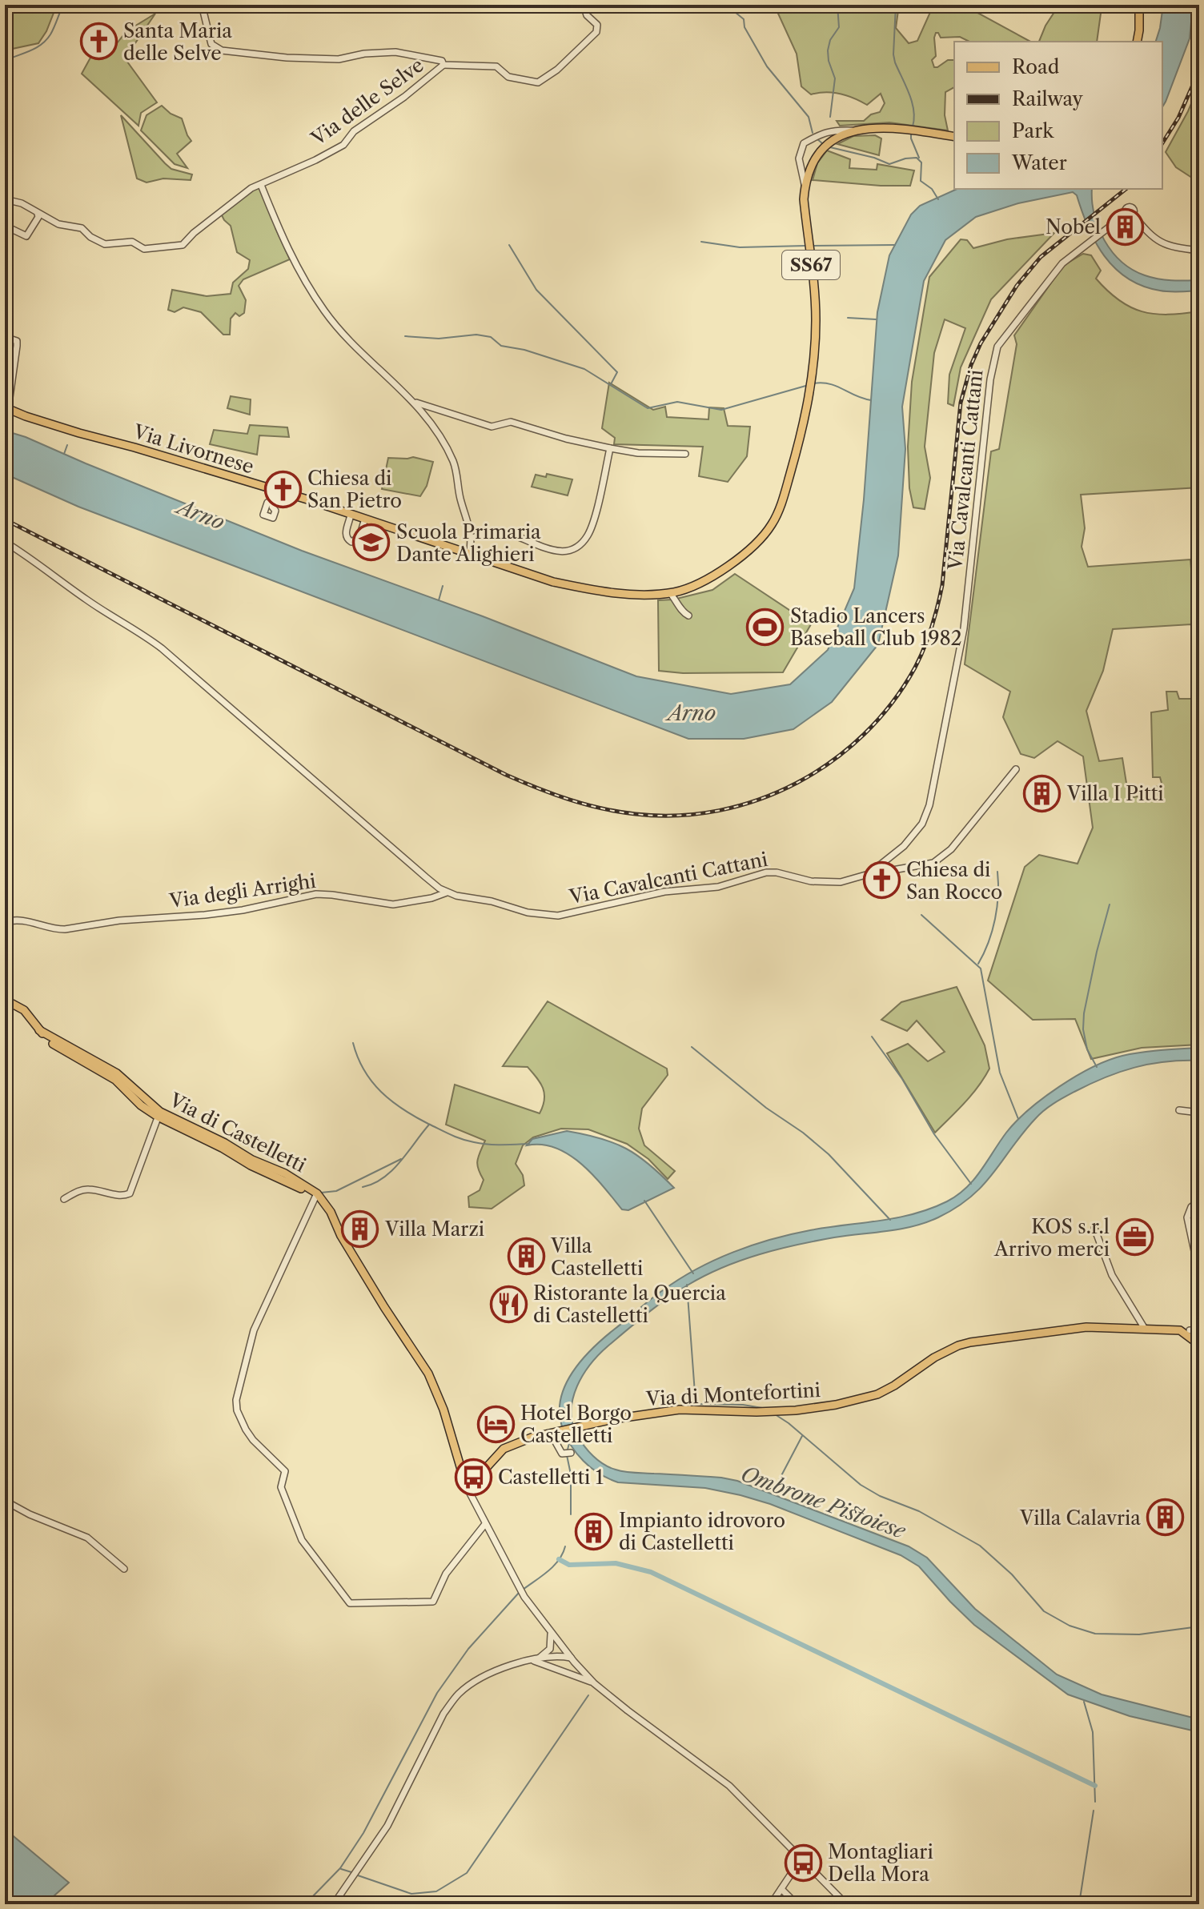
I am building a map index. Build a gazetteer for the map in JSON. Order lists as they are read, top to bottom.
{
  "streets": {
    "main road": [
      "SS67",
      "Via Livornese",
      "Via di Castelletti",
      "Via di Montefortini"
    ],
    "street": ["Via delle Selve", "Via Cavalcanti Cattani", "Via degli Arrighi"]
  },
  "crossings": [
    ["Via Cavalcanti Cattani", "Via degli Arrighi"],
    ["Via di Castelletti", "Via di Montefortini"]
  ],
  "water": ["Arno", "Ombrone Pistoiese"],
  "places": {
    "church": ["Santa Maria delle Selve", "Chiesa di San Pietro", "Chiesa di San Rocco"],
    "building": [
      "Nobel",
      "Villa I Pitti",
      "Villa Marzi",
      "Villa Castelletti",
      "Villa Calavria",
      "Impianto idrovoro di Castelletti"
    ],
    "school or university": ["Scuola Primaria Dante Alighieri"],
    "sports": ["Stadio Lancers Baseball Club 1982"],
    "office": ["KOS s.r.l Arrivo merci"],
    "restaurant": ["Ristorante la Quercia di Castelletti"],
    "hotel": ["Hotel Borgo Castelletti"],
    "bus stop": ["Castelletti 1", "Montagliari Della Mora"]
  },
  "legend": [
    "Road",
    "Railway",
    "Park",
    "Water"
  ]
}
